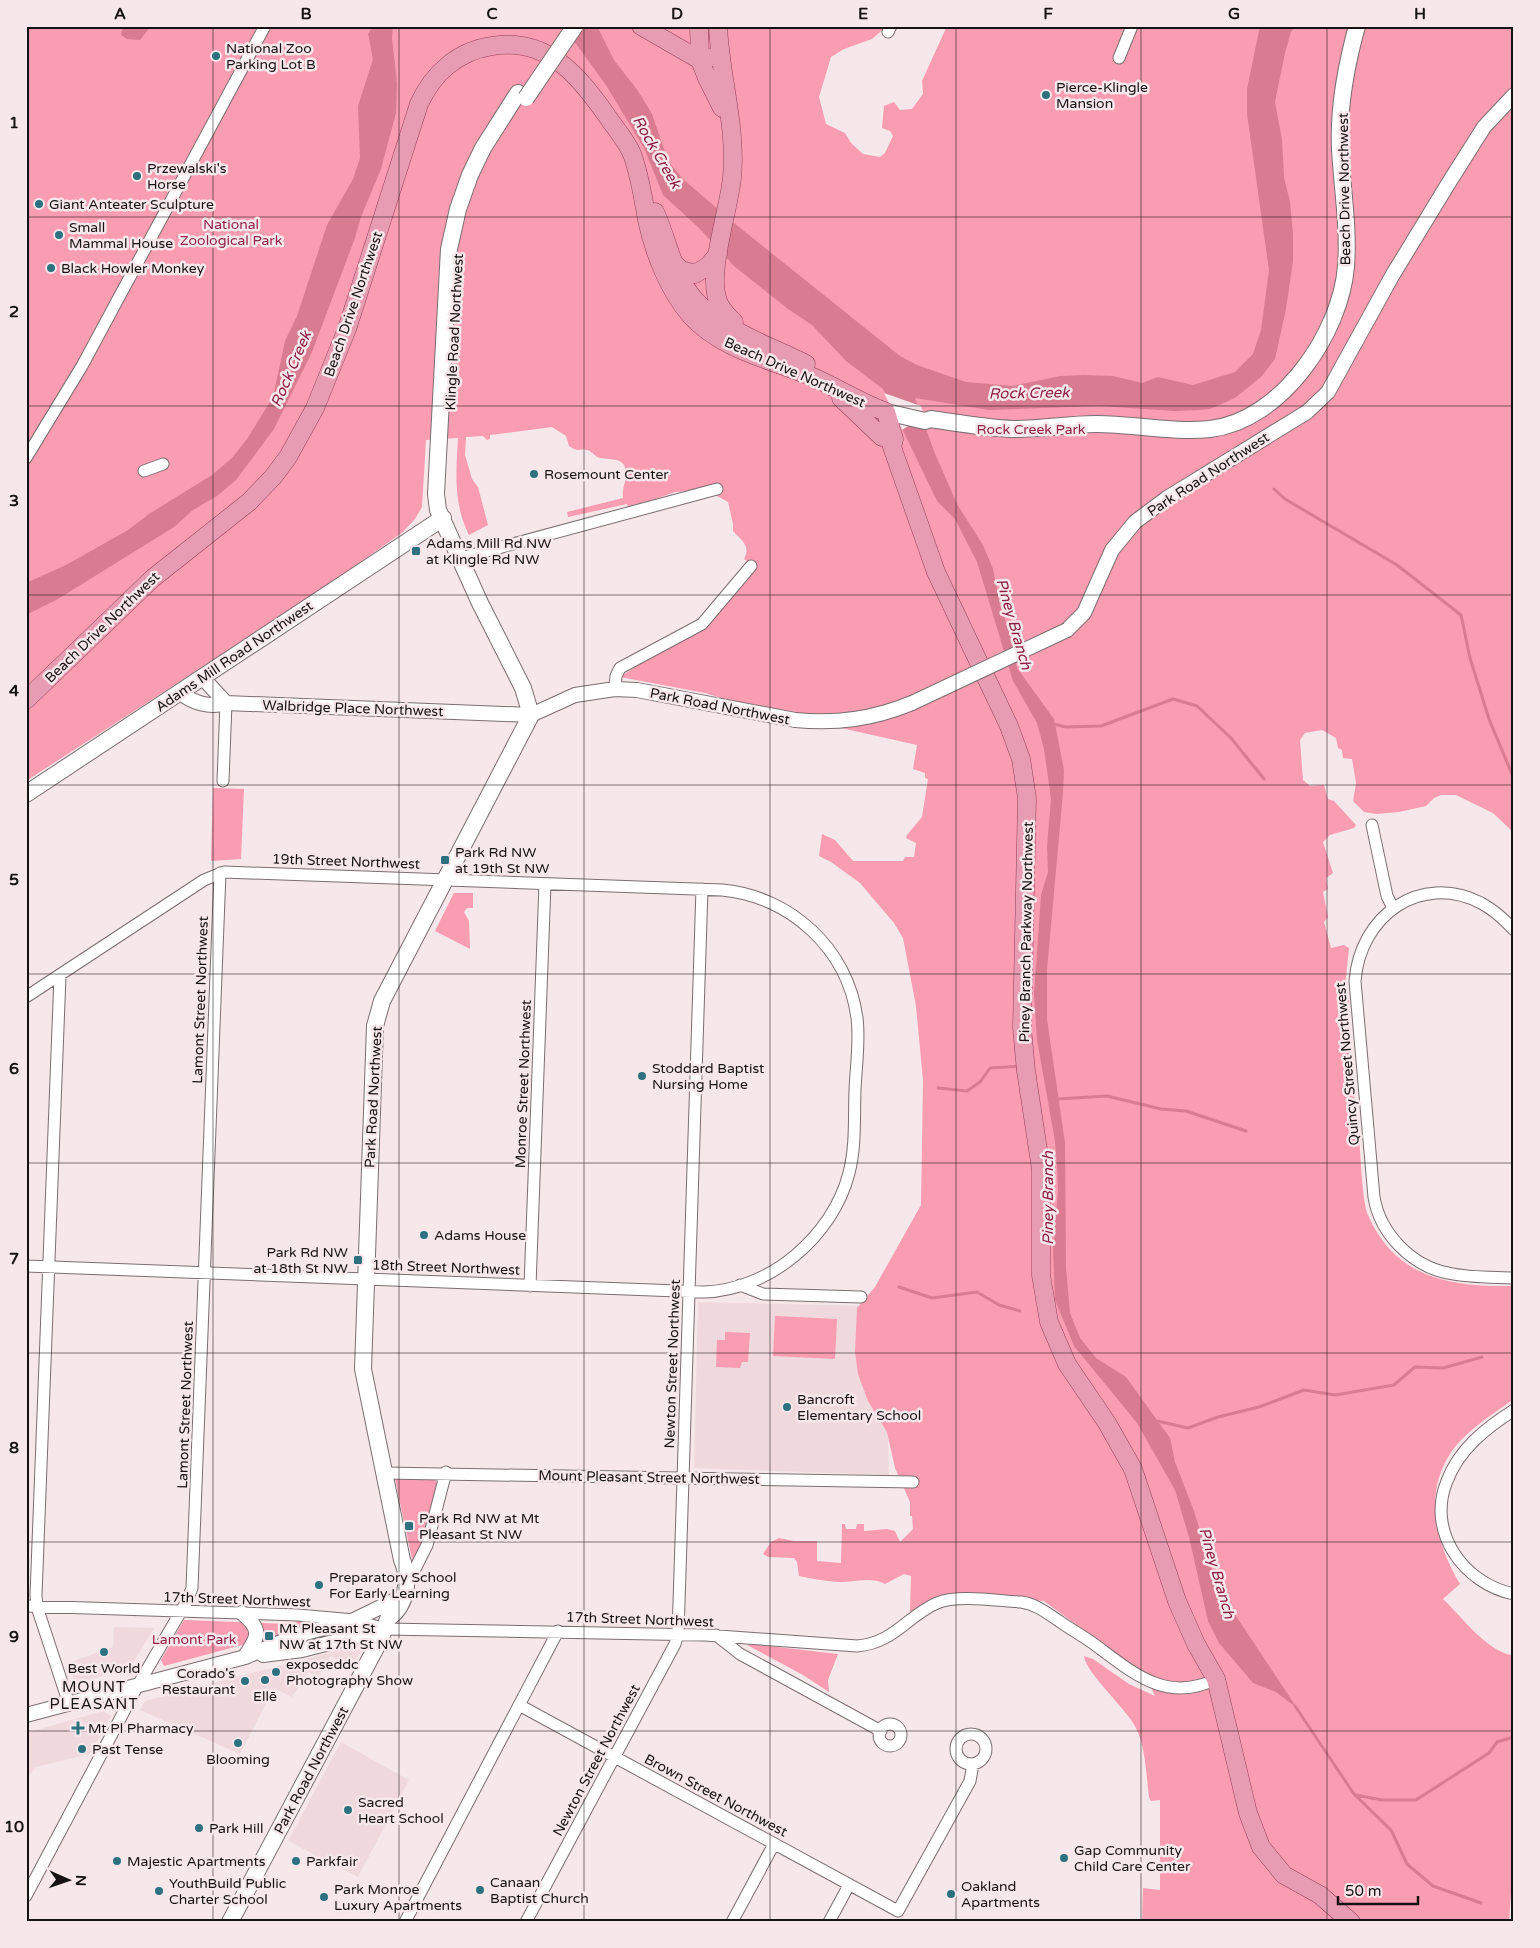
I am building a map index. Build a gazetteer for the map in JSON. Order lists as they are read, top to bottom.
{
  "streets": {
    "main road": [
      "Beach Drive Northwest",
      "Klingle Road Northwest",
      "Park Road Northwest",
      "Adams Mill Road Northwest",
      "Piney Branch Parkway Northwest"
    ],
    "street": [
      "Walbridge Place Northwest",
      "19th Street Northwest",
      "Lamont Street Northwest",
      "Quincy Street Northwest",
      "Monroe Street Northwest",
      "18th Street Northwest",
      "Newton Street Northwest",
      "Mount Pleasant Street Northwest",
      "17th Street Northwest",
      "Brown Street Northwest"
    ]
  },
  "crossings": [
    ["Beach Drive Northwest", "Piney Branch Parkway Northwest"],
    ["Klingle Road Northwest", "Park Road Northwest"],
    ["Klingle Road Northwest", "Adams Mill Road Northwest"],
    ["Klingle Road Northwest", "Walbridge Place Northwest"],
    ["Park Road Northwest", "Walbridge Place Northwest"],
    ["Park Road Northwest", "19th Street Northwest"],
    ["Park Road Northwest", "18th Street Northwest"],
    ["Park Road Northwest", "Mount Pleasant Street Northwest"],
    ["Park Road Northwest", "17th Street Northwest"],
    ["Adams Mill Road Northwest", "Walbridge Place Northwest"],
    ["19th Street Northwest", "Lamont Street Northwest"],
    ["19th Street Northwest", "Monroe Street Northwest"],
    ["19th Street Northwest", "18th Street Northwest"],
    ["19th Street Northwest", "Newton Street Northwest"],
    ["Piney Branch Parkway Northwest", "17th Street Northwest"],
    ["Lamont Street Northwest", "18th Street Northwest"],
    ["Lamont Street Northwest", "17th Street Northwest"],
    ["Monroe Street Northwest", "18th Street Northwest"],
    ["18th Street Northwest", "Newton Street Northwest"],
    ["Newton Street Northwest", "Mount Pleasant Street Northwest"],
    ["Newton Street Northwest", "17th Street Northwest"],
    ["Newton Street Northwest", "Brown Street Northwest"]
  ],
  "districts": ["MOUNT PLEASANT"],
  "water": ["Rock Creek", "Piney Branch"],
  "parks": ["National Zoological Park", "Rock Creek Park", "Lamont Park"],
  "places": {
    "other": [
      "National Zoo Parking Lot B",
      "Pierce-Klingle Mansion",
      "Przewalski's Horse",
      "Giant Anteater Sculpture",
      "Small Mammal House",
      "Black Howler Monkey",
      "Rosemount Center",
      "Stoddard Baptist Nursing Home",
      "Adams House",
      "Bancroft Elementary School",
      "Preparatory School For Early Learning",
      "Best World",
      "exposeddc Photography Show",
      "Ellē",
      "Corado's Restaurant",
      "Blooming",
      "Past Tense",
      "Sacred Heart School",
      "Park Hill",
      "Gap Community Child Care Center",
      "Majestic Apartments",
      "Parkfair",
      "Canaan Baptist Church",
      "YouthBuild Public Charter School",
      "Oakland Apartments",
      "Park Monroe Luxury Apartments"
    ],
    "transit": [
      "Adams Mill Rd NW at Klingle Rd NW",
      "Park Rd NW at 19th St NW",
      "Park Rd NW at 18th St NW",
      "Park Rd NW at Mt Pleasant St NW",
      "Mt Pleasant St NW at 17th St NW"
    ],
    "health": ["Mt Pl Pharmacy"]
  },
  "scale_bar": "50 m",
  "north": "right",
  "grid": {
    "columns": [
      "A",
      "B",
      "C",
      "D",
      "E",
      "F",
      "G",
      "H"
    ],
    "rows": [
      "1",
      "2",
      "3",
      "4",
      "5",
      "6",
      "7",
      "8",
      "9",
      "10"
    ]
  }
}
